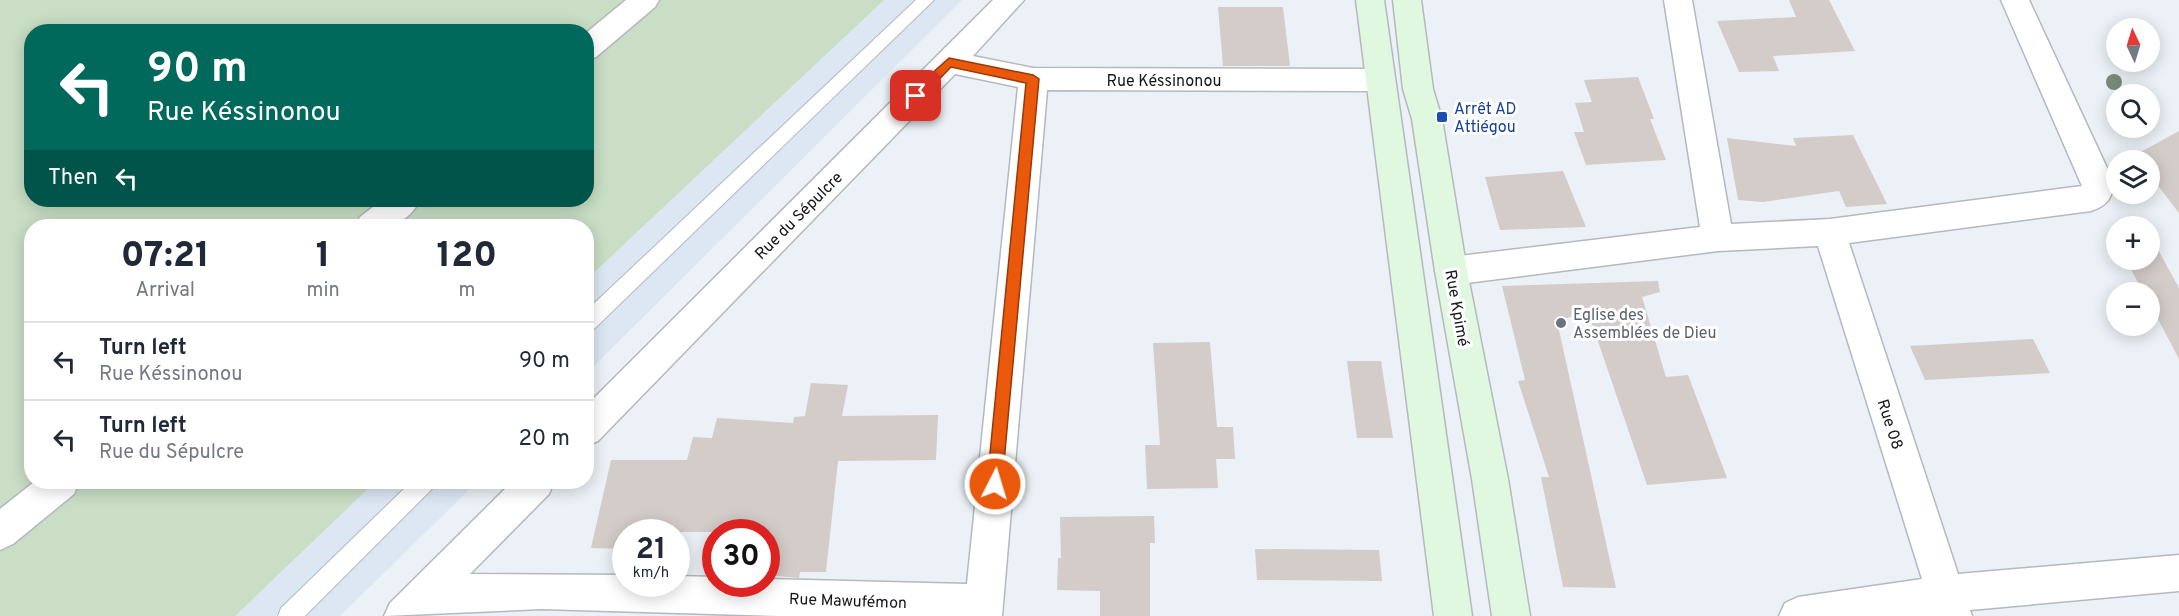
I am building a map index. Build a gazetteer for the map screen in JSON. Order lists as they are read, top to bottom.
{
  "streets": {
    "main road": ["Rue Kpimé"],
    "street": [
      "Rue Késsinonou",
      "Rue du Sépulcre",
      "Rue 08",
      "Rue Mawufémon"
    ]
  },
  "crossings": [
    ["Rue Késsinonou", "Rue du Sépulcre"]
  ],
  "places": {
    "transit": ["Arrêt AD Attiégou"],
    "other": ["Eglise des Assemblées de Dieu"]
  },
  "north": "top",
  "page": {
    "map_buttons": ["+", "−"],
    "turn": ["90 m", "Rue Késsinonou"],
    "then": "Then",
    "eta": [
      "07:21",
      "Arrival",
      "1",
      "min",
      "120",
      "m"
    ],
    "list": [
      {
        "name": "Turn left",
        "note": "Rue Késsinonou",
        "value": "90 m"
      },
      {
        "name": "Turn left",
        "note": "Rue du Sépulcre",
        "value": "20 m"
      }
    ],
    "speed": "21 km/h",
    "limit": "30"
  }
}
